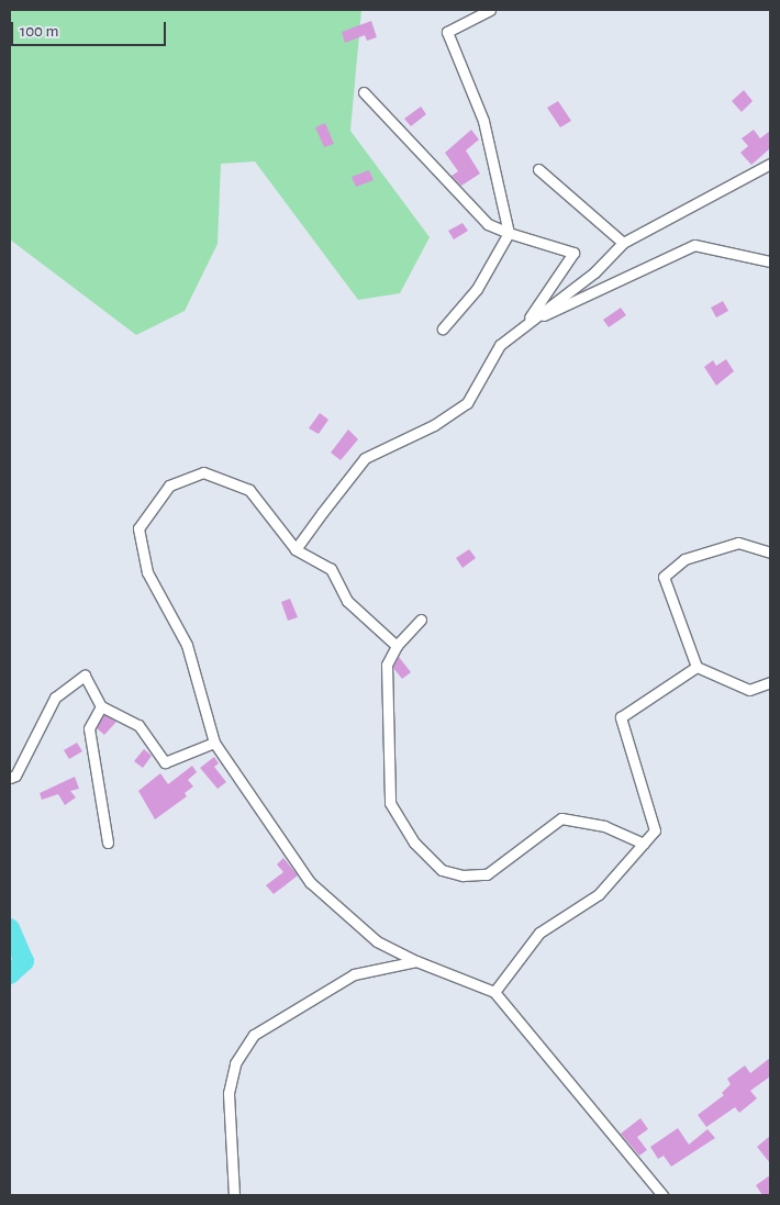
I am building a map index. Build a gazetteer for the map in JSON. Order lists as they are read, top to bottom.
{
  "scale_bar": "100 m"
}
